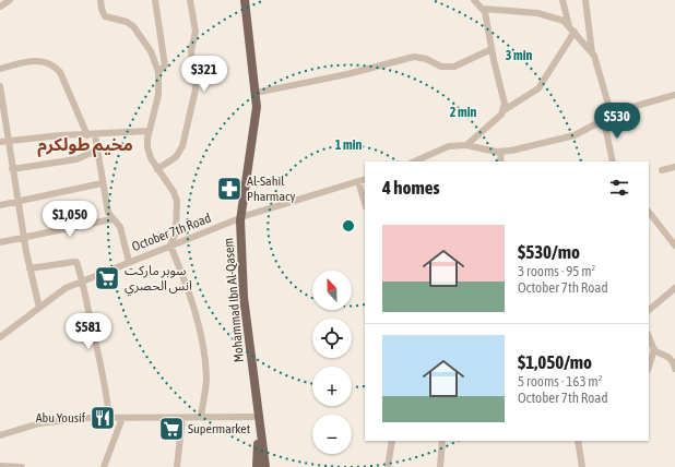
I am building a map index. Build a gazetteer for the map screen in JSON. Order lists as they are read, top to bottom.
{
  "streets": {
    "main road": ["Mohammad Ibn Al-Qasem"],
    "street": ["October 7th Road"]
  },
  "crossings": [
    ["October 7th Road", "Mohammad Ibn Al-Qasem"]
  ],
  "districts": ["مخيم طولكرم"],
  "places": {
    "pharmacy": ["Al-Sahil Pharmacy"],
    "supermarket": ["سوبر ماركت انس الحصري", "Supermarket"],
    "restaurant": ["Abu Yousif"]
  },
  "north": "top",
  "page": {
    "price": [
      "$321",
      "$530",
      "$1,050",
      "$581"
    ],
    "heading": "4 homes",
    "list": [
      {
        "name": "$530/mo",
        "note": "3 rooms · 95 m² · October 7th Road"
      },
      {
        "name": "$1,050/mo",
        "note": "5 rooms · 163 m² · October 7th Road"
      }
    ],
    "map_buttons": ["+", "−"]
  },
  "rings": ["3 min", "2 min", "1 min"]
}
